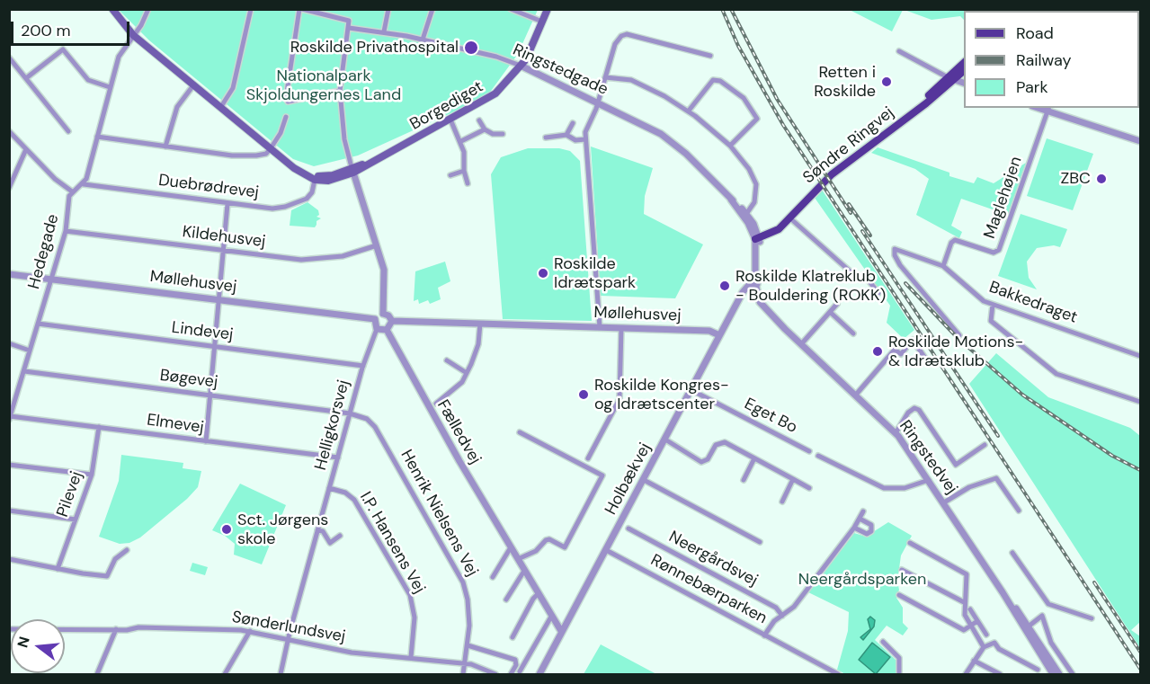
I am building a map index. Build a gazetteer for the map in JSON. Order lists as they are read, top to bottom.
{
  "streets": {
    "main road": ["Borgediget", "Søndre Ringvej"],
    "street": [
      "Ringstedgade",
      "Duebrødrevej",
      "Maglehøjen",
      "Kildehusvej",
      "Hedegade",
      "Møllehusvej",
      "Bakkedraget",
      "Lindevej",
      "Bøgevej",
      "Eget Bo",
      "Elmevej",
      "Helligkorsvej",
      "Fælledvej",
      "Ringstedvej",
      "Holbækvej",
      "Pilevej",
      "Henrik Nielsens Vej",
      "I.P. Hansens Vej",
      "Neergårdsvej",
      "Rønnebærparken",
      "Sønderlundsvej"
    ]
  },
  "crossings": [
    ["Ringstedgade", "Borgediget"],
    ["Ringstedgade", "Søndre Ringvej"],
    ["Ringstedgade", "Ringstedvej"],
    ["Søndre Ringvej", "Ringstedvej"],
    ["Maglehøjen", "Bakkedraget"],
    ["Kildehusvej", "Hedegade"],
    ["Hedegade", "Møllehusvej"],
    ["Hedegade", "Lindevej"],
    ["Hedegade", "Bøgevej"],
    ["Hedegade", "Elmevej"],
    ["Møllehusvej", "Helligkorsvej"],
    ["Møllehusvej", "Fælledvej"],
    ["Møllehusvej", "Holbækvej"],
    ["Lindevej", "Helligkorsvej"],
    ["Bøgevej", "Helligkorsvej"],
    ["Bøgevej", "Henrik Nielsens Vej"],
    ["Eget Bo", "Holbækvej"],
    ["Elmevej", "Helligkorsvej"],
    ["Elmevej", "Pilevej"],
    ["Helligkorsvej", "Fælledvej"],
    ["Helligkorsvej", "Henrik Nielsens Vej"],
    ["Helligkorsvej", "I.P. Hansens Vej"],
    ["Helligkorsvej", "Sønderlundsvej"],
    ["Fælledvej", "Holbækvej"],
    ["Ringstedvej", "Holbækvej"],
    ["Holbækvej", "Rønnebærparken"],
    ["Henrik Nielsens Vej", "Sønderlundsvej"],
    ["I.P. Hansens Vej", "Sønderlundsvej"]
  ],
  "parks": ["Nationalpark Skjoldungernes Land", "Neergårdsparken"],
  "places": [
    "Roskilde Privathospital",
    "Retten i Roskilde",
    "ZBC",
    "Roskilde Idrætspark",
    "Roskilde Klatreklub - Bouldering (ROKK)",
    "Roskilde Motions- & Idrætsklub",
    "Roskilde Kongres- og Idrætscenter",
    "Sct. Jørgens skole"
  ],
  "legend": ["Road", "Railway", "Park"],
  "scale_bar": "200 m",
  "north": "left"
}
